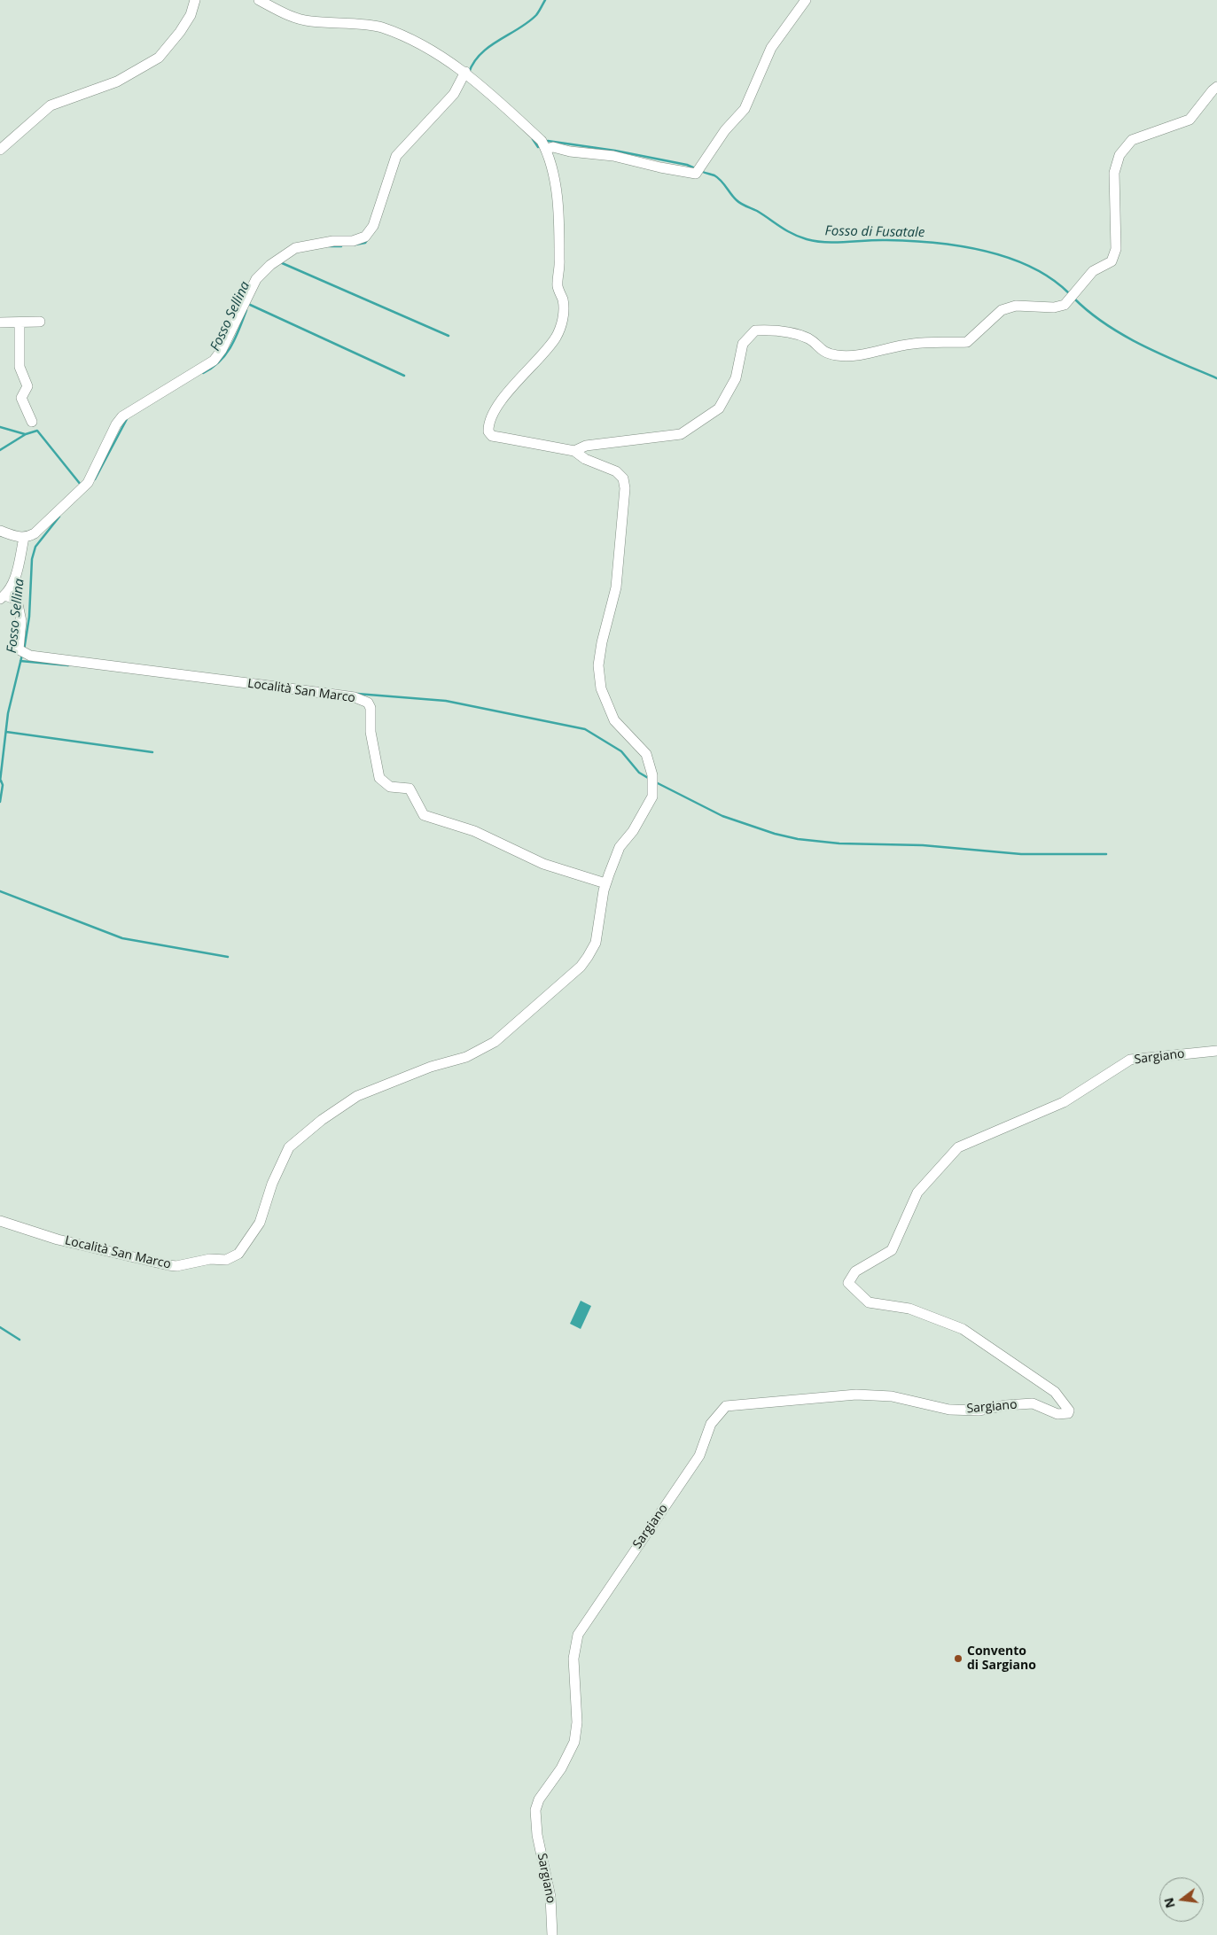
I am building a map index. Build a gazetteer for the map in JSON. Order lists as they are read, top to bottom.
{
  "streets": {
    "street": ["Località San Marco", "Sargiano"]
  },
  "water": ["Fosso di Fusatale", "Fosso Sellina"],
  "places": ["Convento di Sargiano"],
  "north": "left"
}
